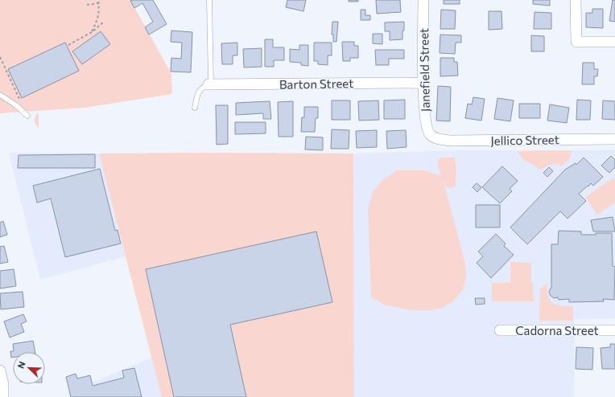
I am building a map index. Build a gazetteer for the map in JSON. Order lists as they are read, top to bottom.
{
  "streets": {
    "street": [
      "Janefield Street",
      "Barton Street",
      "Jellico Street",
      "Cadorna Street"
    ]
  },
  "crossings": [
    ["Janefield Street", "Barton Street"],
    ["Janefield Street", "Jellico Street"]
  ],
  "north": "top left"
}
